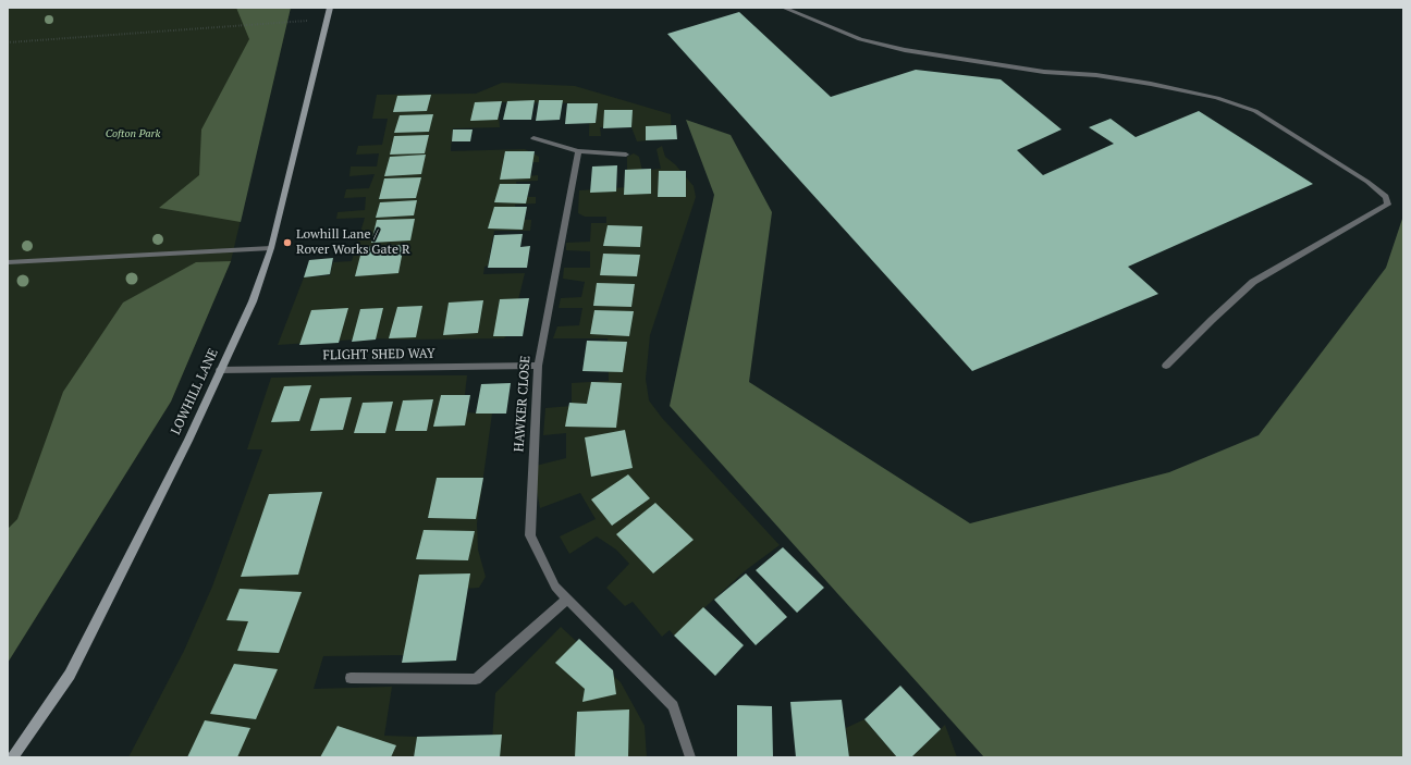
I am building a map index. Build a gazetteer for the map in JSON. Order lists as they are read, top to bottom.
{
  "streets": {
    "street": ["FLIGHT SHED WAY", "LOWHILL LANE", "HAWKER CLOSE"]
  },
  "crossings": [
    ["FLIGHT SHED WAY", "LOWHILL LANE"],
    ["FLIGHT SHED WAY", "HAWKER CLOSE"]
  ],
  "parks": ["Cofton Park"],
  "places": ["Lowhill Lane / Rover Works Gate R"]
}
